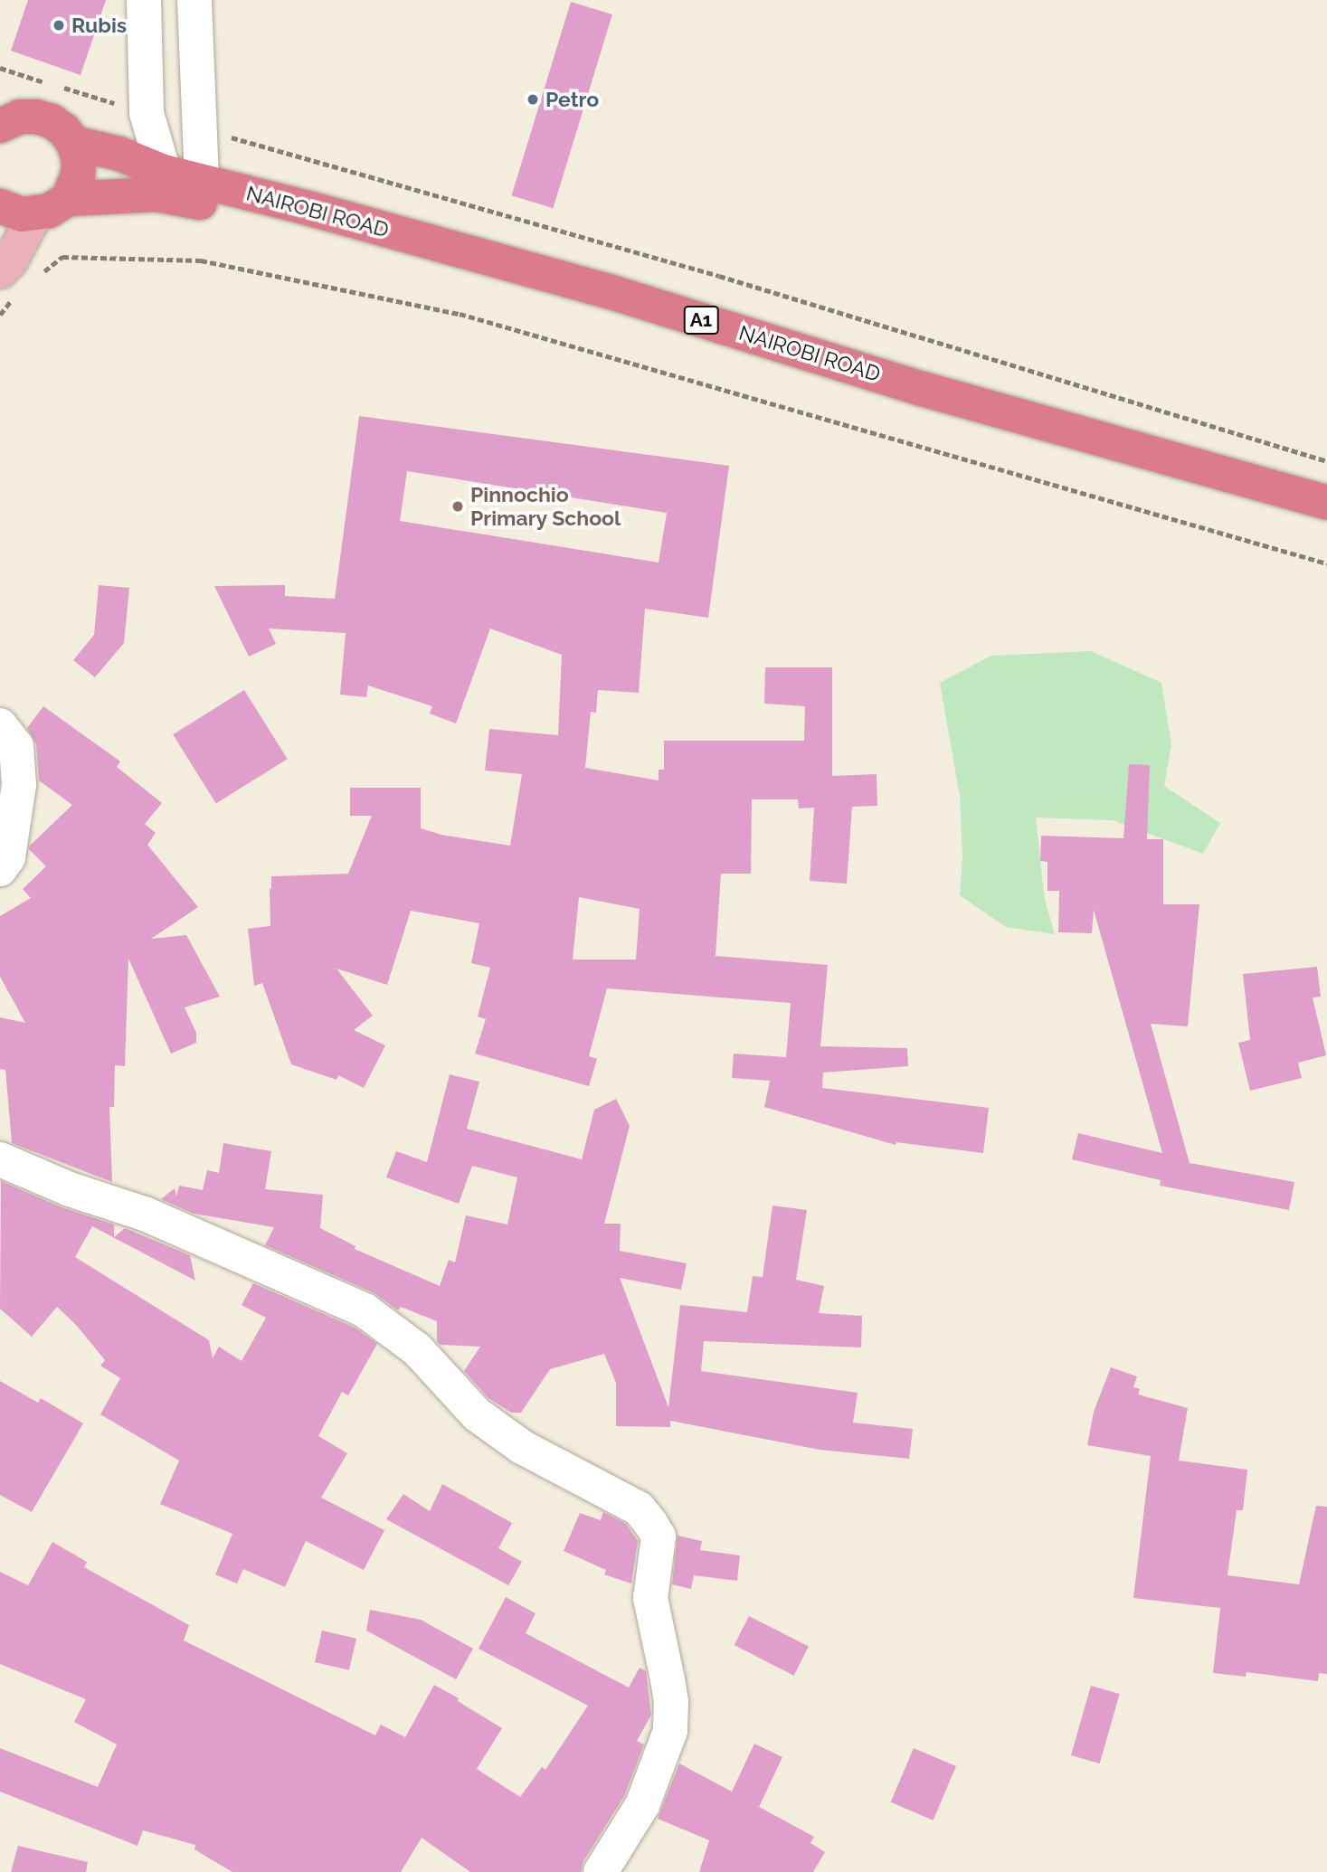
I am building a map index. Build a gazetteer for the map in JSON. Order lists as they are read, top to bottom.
{
  "streets": {
    "highway": ["NAIROBI ROAD", "A1"]
  },
  "places": ["Rubis", "Petro", "Pinnochio Primary School"]
}
